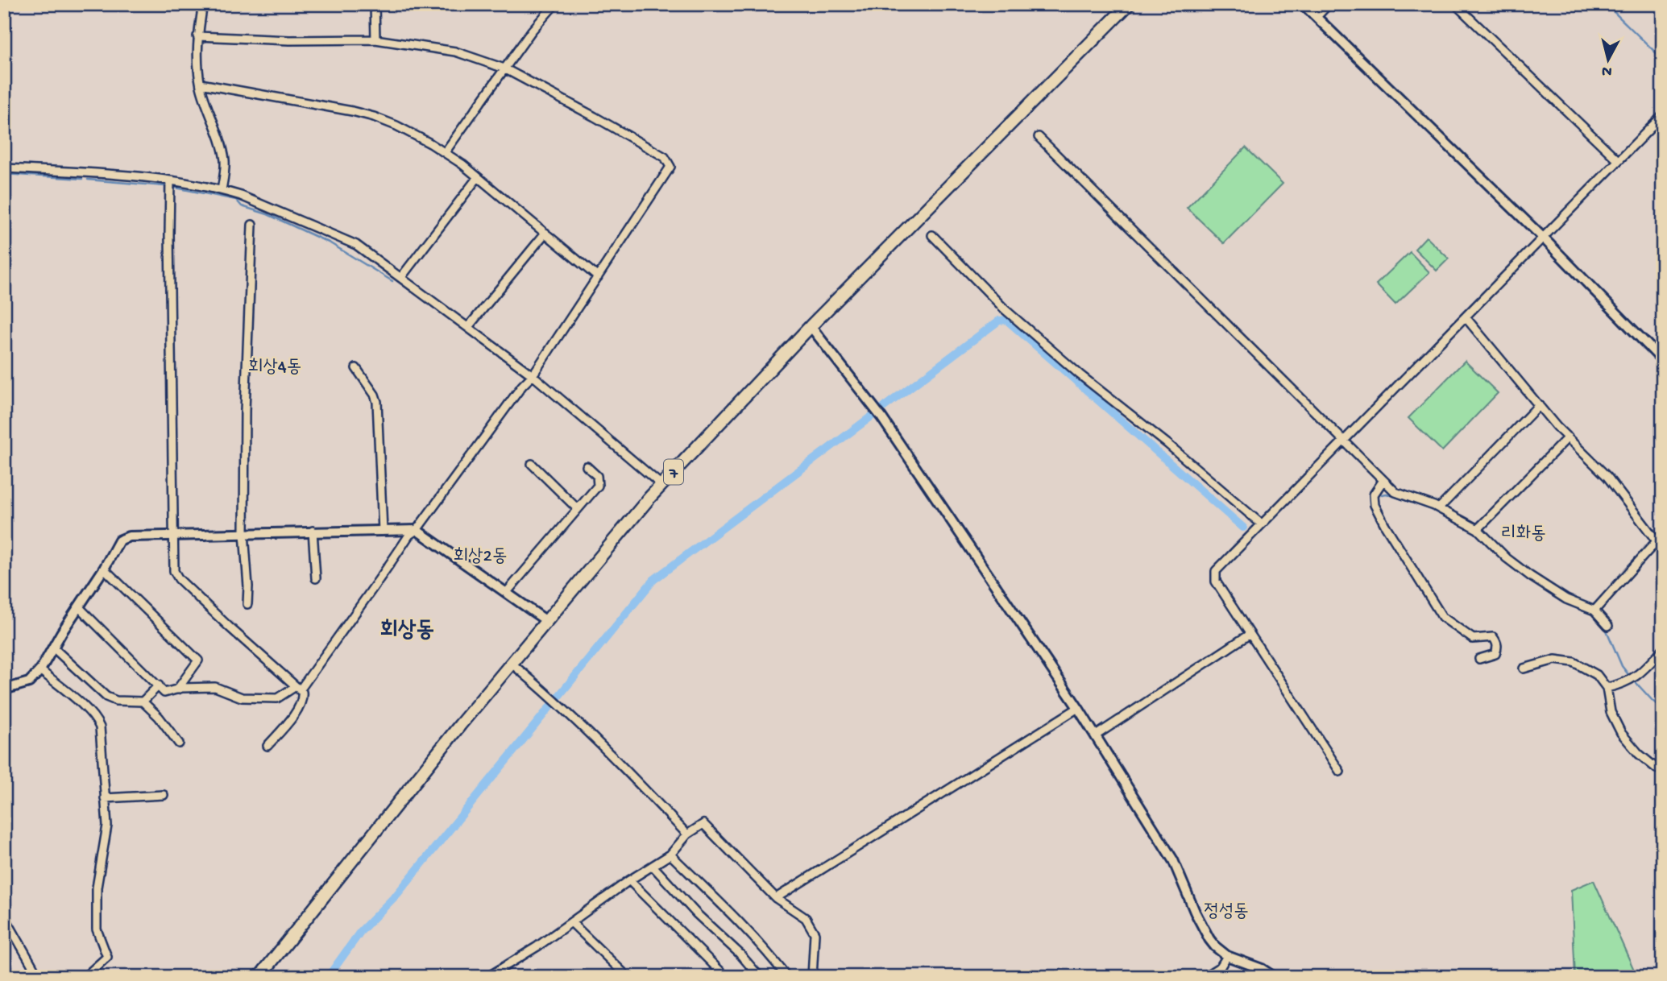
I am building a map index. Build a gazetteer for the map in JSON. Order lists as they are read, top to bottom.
{
  "streets": {
    "highway": ["7"]
  },
  "districts": [
    "회상4동",
    "리화동",
    "회상2동",
    "회상동",
    "정성동"
  ],
  "north": "bottom"
}
